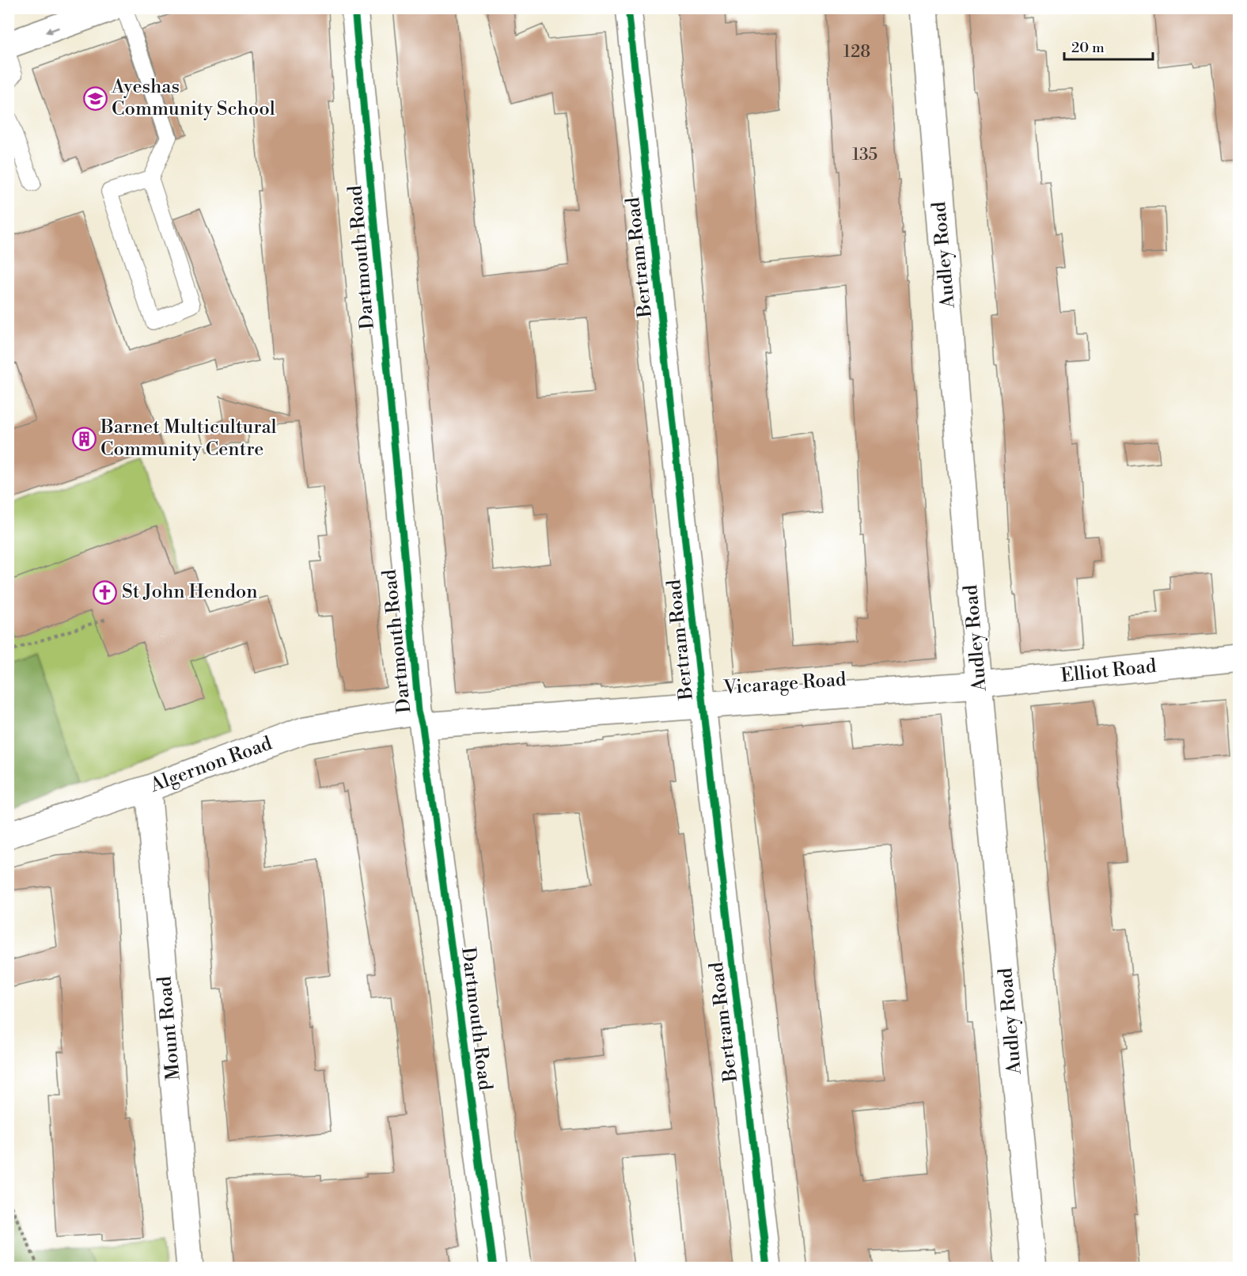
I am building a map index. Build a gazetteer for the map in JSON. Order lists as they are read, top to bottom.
{
  "streets": {
    "street": [
      "Audley Road",
      "Dartmouth Road",
      "Bertram Road",
      "Elliot Road",
      "Vicarage Road",
      "Algernon Road",
      "Mount Road"
    ]
  },
  "crossings": [
    ["Audley Road", "Elliot Road"],
    ["Audley Road", "Vicarage Road"],
    ["Dartmouth Road", "Vicarage Road"],
    ["Dartmouth Road", "Algernon Road"],
    ["Bertram Road", "Vicarage Road"],
    ["Elliot Road", "Vicarage Road"],
    ["Vicarage Road", "Algernon Road"],
    ["Algernon Road", "Mount Road"]
  ],
  "places": {
    "school or university": ["Ayeshas Community School"],
    "building": ["Barnet Multicultural Community Centre"],
    "church": ["St John Hendon"]
  },
  "house_numbers": ["128", "135"],
  "scale_bar": "20 m"
}
